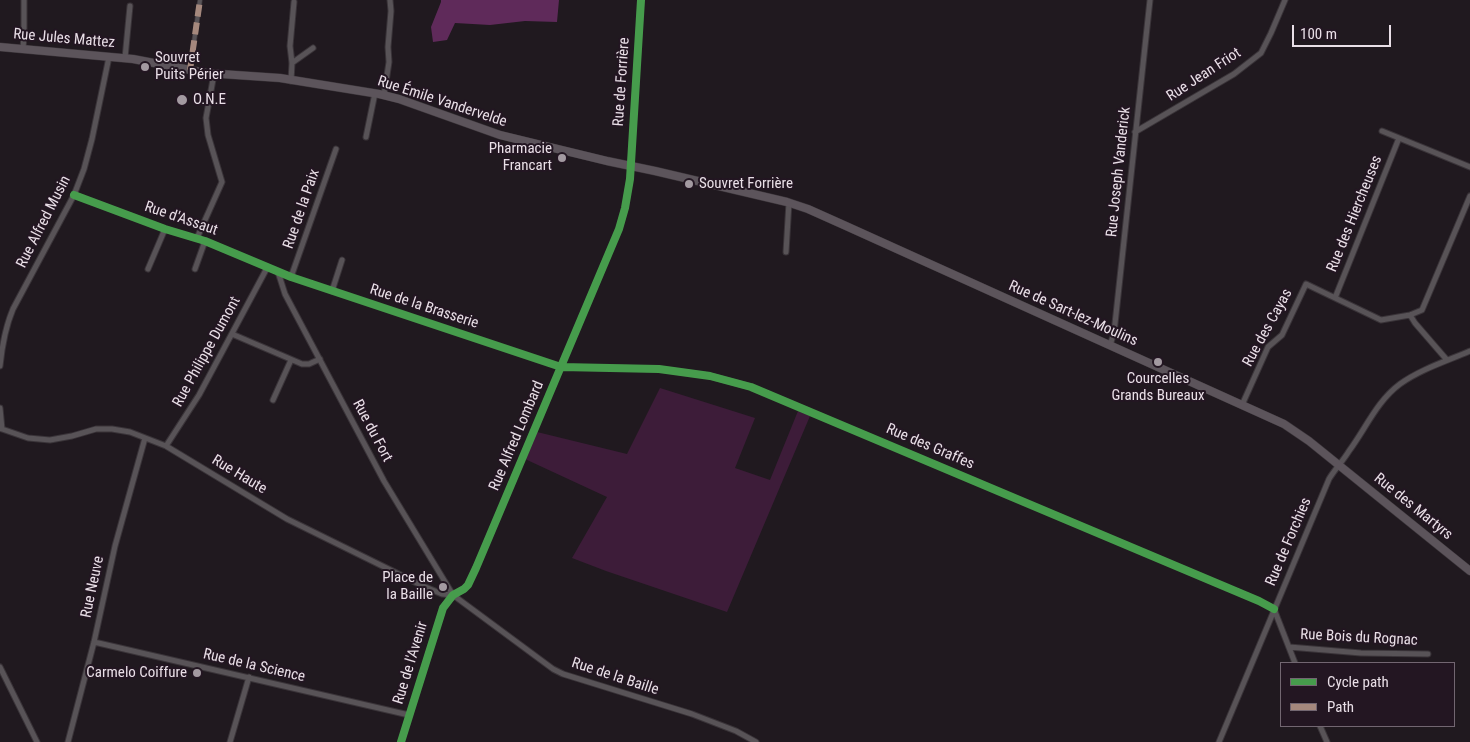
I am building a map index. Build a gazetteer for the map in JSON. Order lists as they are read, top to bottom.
{
  "streets": {
    "main road": [
      "Rue Jules Mattez",
      "Rue Émile Vandervelde",
      "Rue de Sart-lez-Moulins",
      "Rue des Martyrs"
    ],
    "street": [
      "Rue Jean Friot",
      "Rue de Forrière",
      "Rue Joseph Vanderick",
      "Rue de la Paix",
      "Rue des Hiercheuses",
      "Rue d'Assaut",
      "Rue Alfred Musin",
      "Rue de la Brasserie",
      "Rue des Cayas",
      "Rue Philippe Dumont",
      "Rue du Fort",
      "Rue Alfred Lombard",
      "Rue des Graffes",
      "Rue Haute",
      "Rue de Forchies",
      "Rue Neuve",
      "Rue Bois du Rognac",
      "Rue de l'Avenir",
      "Rue de la Science",
      "Rue de la Baille"
    ]
  },
  "crossings": [
    ["Rue Jules Mattez", "Rue Émile Vandervelde"],
    ["Rue Jules Mattez", "Rue Alfred Musin"],
    ["Rue Jean Friot", "Rue Joseph Vanderick"],
    ["Rue de Forrière", "Rue Émile Vandervelde"],
    ["Rue de Forrière", "Rue de Sart-lez-Moulins"],
    ["Rue de Forrière", "Rue Alfred Lombard"],
    ["Rue Émile Vandervelde", "Rue de Sart-lez-Moulins"],
    ["Rue Émile Vandervelde", "Rue Alfred Lombard"],
    ["Rue Joseph Vanderick", "Rue de Sart-lez-Moulins"],
    ["Rue de la Paix", "Rue de la Brasserie"],
    ["Rue des Hiercheuses", "Rue des Cayas"],
    ["Rue d'Assaut", "Rue Alfred Musin"],
    ["Rue d'Assaut", "Rue de la Brasserie"],
    ["Rue d'Assaut", "Rue Philippe Dumont"],
    ["Rue d'Assaut", "Rue du Fort"],
    ["Rue de la Brasserie", "Rue du Fort"],
    ["Rue de la Brasserie", "Rue Alfred Lombard"],
    ["Rue de la Brasserie", "Rue des Graffes"],
    ["Rue de Sart-lez-Moulins", "Rue des Cayas"],
    ["Rue de Sart-lez-Moulins", "Rue Alfred Lombard"],
    ["Rue de Sart-lez-Moulins", "Rue des Martyrs"],
    ["Rue de Sart-lez-Moulins", "Rue de Forchies"],
    ["Rue Philippe Dumont", "Rue Haute"],
    ["Rue du Fort", "Rue Alfred Lombard"],
    ["Rue du Fort", "Rue Haute"],
    ["Rue du Fort", "Rue de l'Avenir"],
    ["Rue du Fort", "Rue de la Baille"],
    ["Rue Alfred Lombard", "Rue des Graffes"],
    ["Rue Alfred Lombard", "Rue Haute"],
    ["Rue Alfred Lombard", "Rue de l'Avenir"],
    ["Rue Alfred Lombard", "Rue de la Baille"],
    ["Rue des Graffes", "Rue de Forchies"],
    ["Rue Haute", "Rue Neuve"],
    ["Rue Haute", "Rue de l'Avenir"],
    ["Rue Haute", "Rue de la Baille"],
    ["Rue des Martyrs", "Rue de Forchies"],
    ["Rue Neuve", "Rue de la Science"],
    ["Rue de l'Avenir", "Rue de la Science"],
    ["Rue de l'Avenir", "Rue de la Baille"]
  ],
  "places": [
    "Souvret Puits Périer",
    "O.N.E",
    "Pharmacie Francart",
    "Souvret Forrière",
    "Courcelles Grands Bureaux",
    "Place de la Baille",
    "Carmelo Coiffure"
  ],
  "legend": ["Cycle path", "Path"],
  "scale_bar": "100 m"
}
